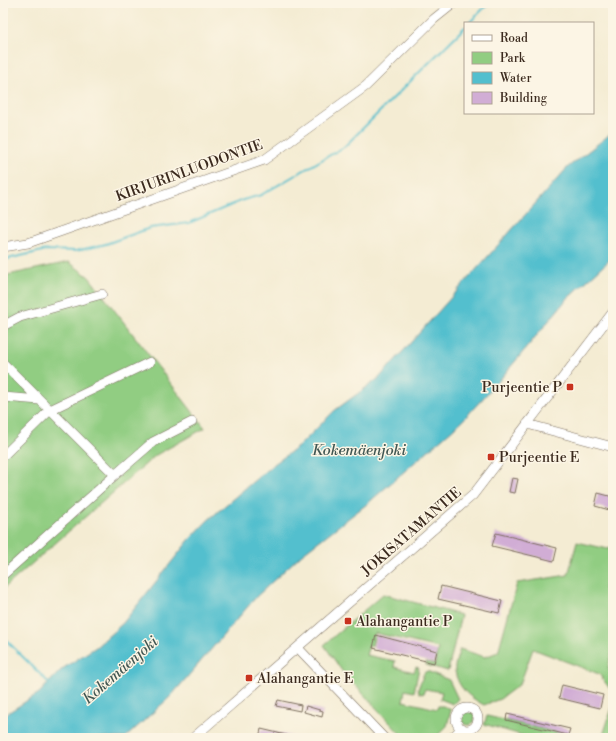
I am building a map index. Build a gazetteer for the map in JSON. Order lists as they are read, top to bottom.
{
  "streets": {
    "street": ["KIRJURINLUODONTIE", "JOKISATAMANTIE"]
  },
  "water": ["Kokemäenjoki"],
  "places": {
    "transit": [
      "Purjeentie P",
      "Purjeentie E",
      "Alahangantie P",
      "Alahangantie E"
    ]
  },
  "legend": [
    "Road",
    "Park",
    "Water",
    "Building"
  ]
}
